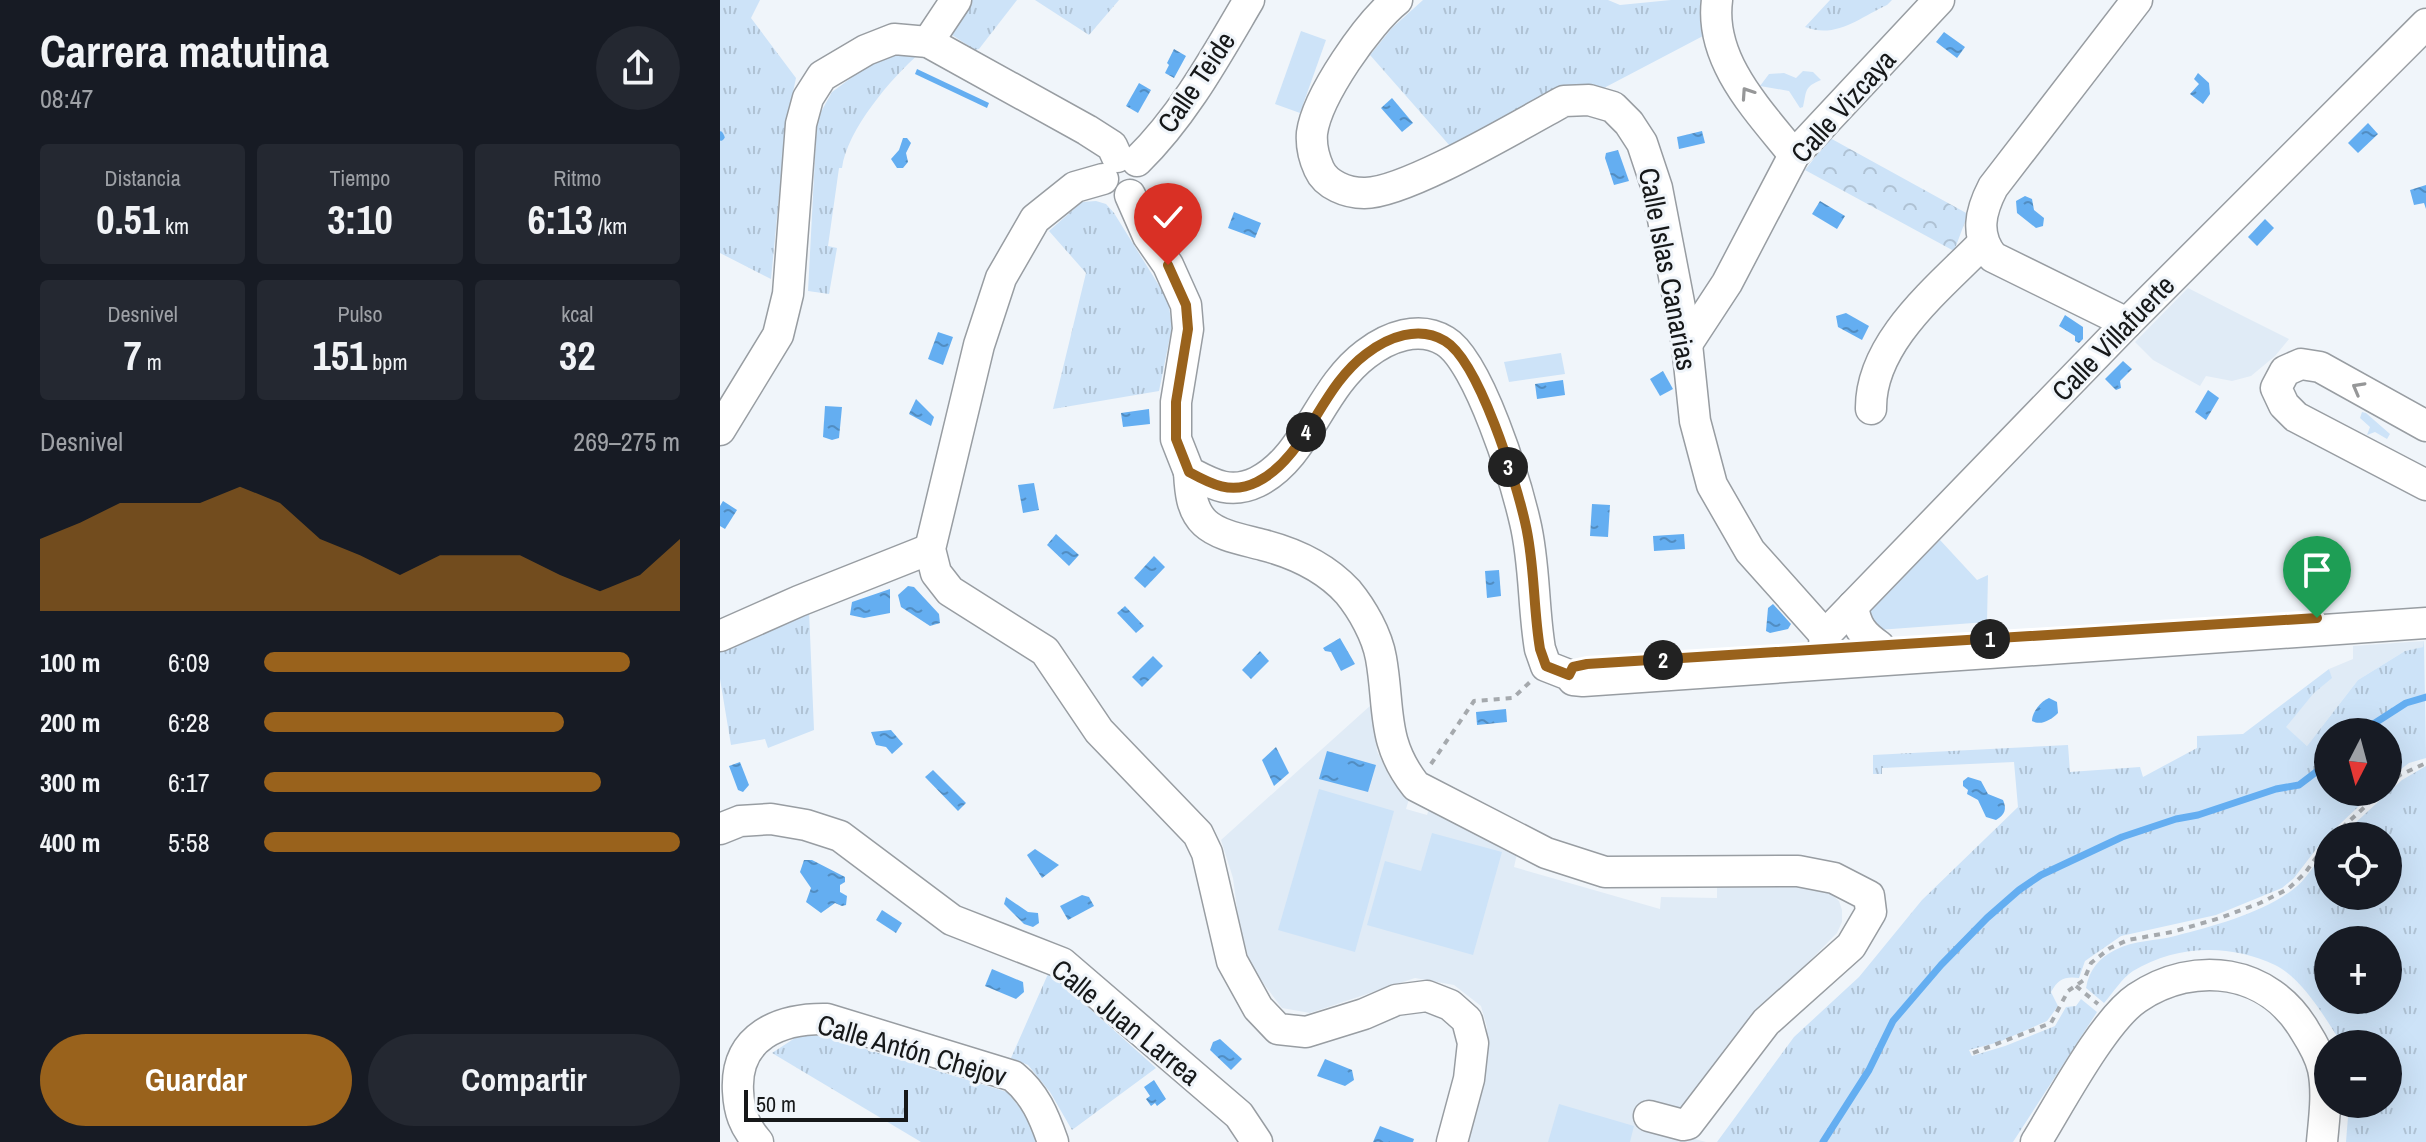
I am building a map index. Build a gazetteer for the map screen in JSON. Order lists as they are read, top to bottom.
{
  "streets": {
    "street": [
      "Calle Teide",
      "Calle Vizcaya",
      "Calle Islas Canarias",
      "Calle Villafuerte",
      "Calle Juan Larrea",
      "Calle Antón Chejov"
    ]
  },
  "crossings": [
    ["Calle Vizcaya", "Calle Islas Canarias"],
    ["Calle Islas Canarias", "Calle Villafuerte"]
  ],
  "scale_bar": "50 m",
  "north": "bottom",
  "page": {
    "heading": ["Carrera matutina", "08:47"],
    "stats": [
      ["Distancia", "0.51 km"],
      ["Tiempo", "3:10"],
      ["Ritmo", "6:13 /km"],
      ["Desnivel", "7 m"],
      ["Pulso", "151 bpm"],
      ["kcal", "32"]
    ],
    "chart": ["Desnivel", "269–275 m"],
    "pins": [
      "4",
      "3",
      "1",
      "2"
    ],
    "list": [
      {
        "name": "100 m",
        "note": "6:09"
      },
      {
        "name": "200 m",
        "note": "6:28"
      },
      {
        "name": "300 m",
        "note": "6:17"
      },
      {
        "name": "400 m",
        "note": "5:58"
      }
    ],
    "map_buttons": ["+", "−"],
    "buttons": ["Guardar", "Compartir"],
    "scale": "50 m"
  }
}
